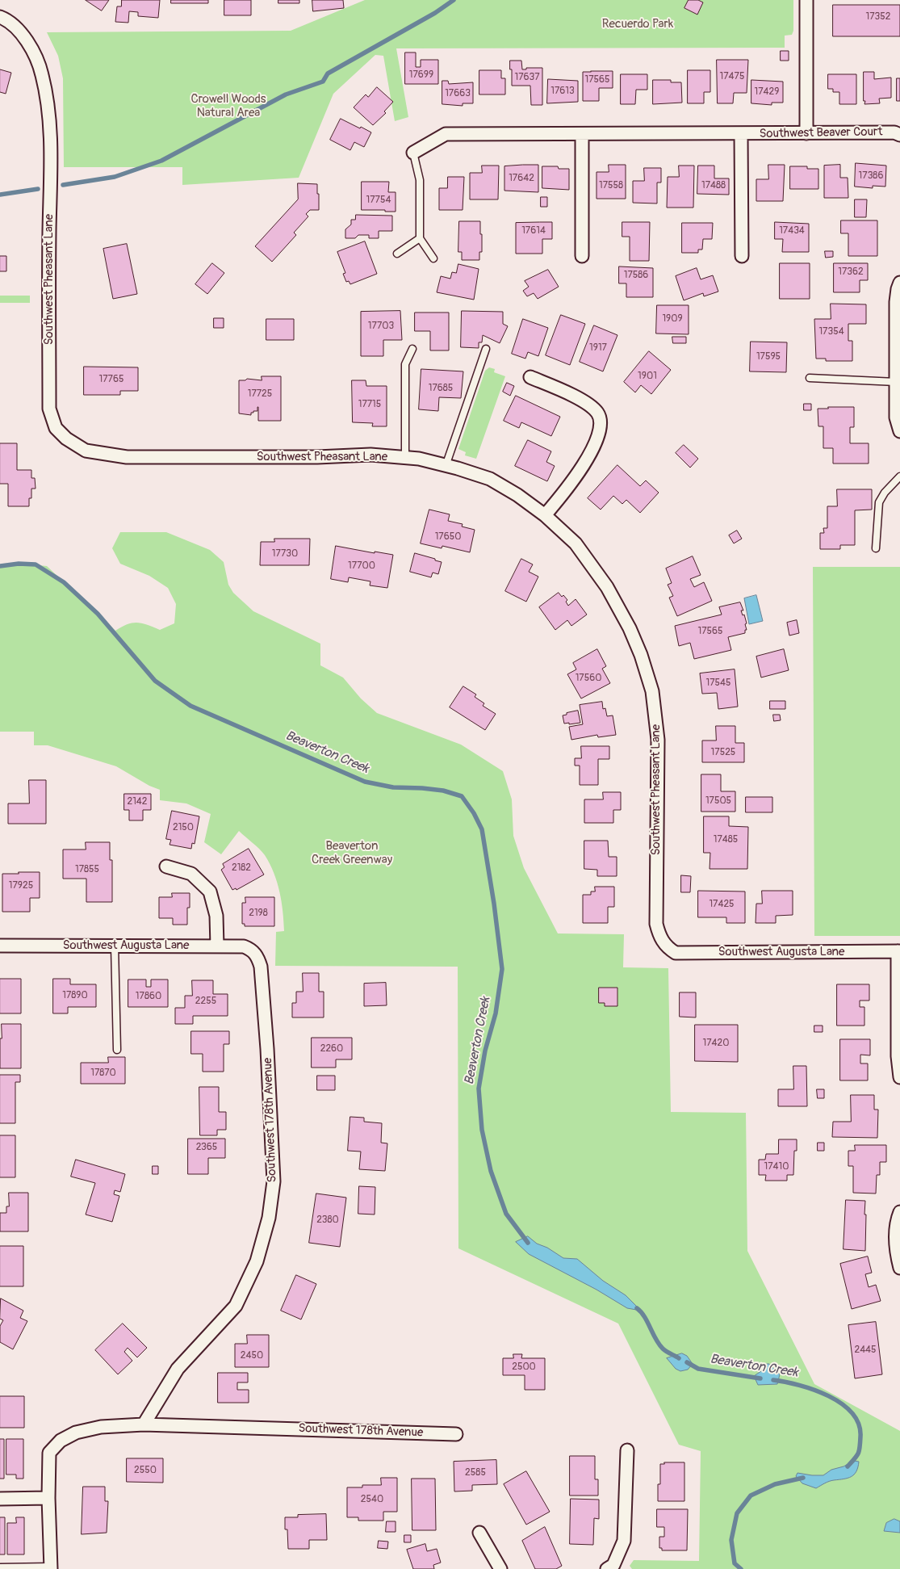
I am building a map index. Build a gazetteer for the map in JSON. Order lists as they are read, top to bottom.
{
  "streets": {
    "street": [
      "Southwest Beaver Court",
      "Southwest Pheasant Lane",
      "Southwest Augusta Lane",
      "Southwest 178th Avenue"
    ]
  },
  "crossings": [
    ["Southwest Pheasant Lane", "Southwest Augusta Lane"],
    ["Southwest Augusta Lane", "Southwest 178th Avenue"]
  ],
  "water": ["Beaverton Creek"],
  "parks": ["Recuerdo Park", "Crowell Woods Natural Area", "Beaverton Creek Greenway"],
  "house_numbers": [
    "17352",
    "17699",
    "17475",
    "17637",
    "17565",
    "17613",
    "17429",
    "17663",
    "17386",
    "17642",
    "17558",
    "17488",
    "17754",
    "17614",
    "17434",
    "17362",
    "17586",
    "1909",
    "17703",
    "17354",
    "1917",
    "17595",
    "1901",
    "17765",
    "17685",
    "17725",
    "17715",
    "17650",
    "17730",
    "17700",
    "17565",
    "17560",
    "17545",
    "17525",
    "17505",
    "2142",
    "2150",
    "17485",
    "2182",
    "17855",
    "17925",
    "17425",
    "2198",
    "17890",
    "17860",
    "2255",
    "17420",
    "2260",
    "17870",
    "2365",
    "17410",
    "2380",
    "2445",
    "2450",
    "2500",
    "2550",
    "2585",
    "2540"
  ]
}
